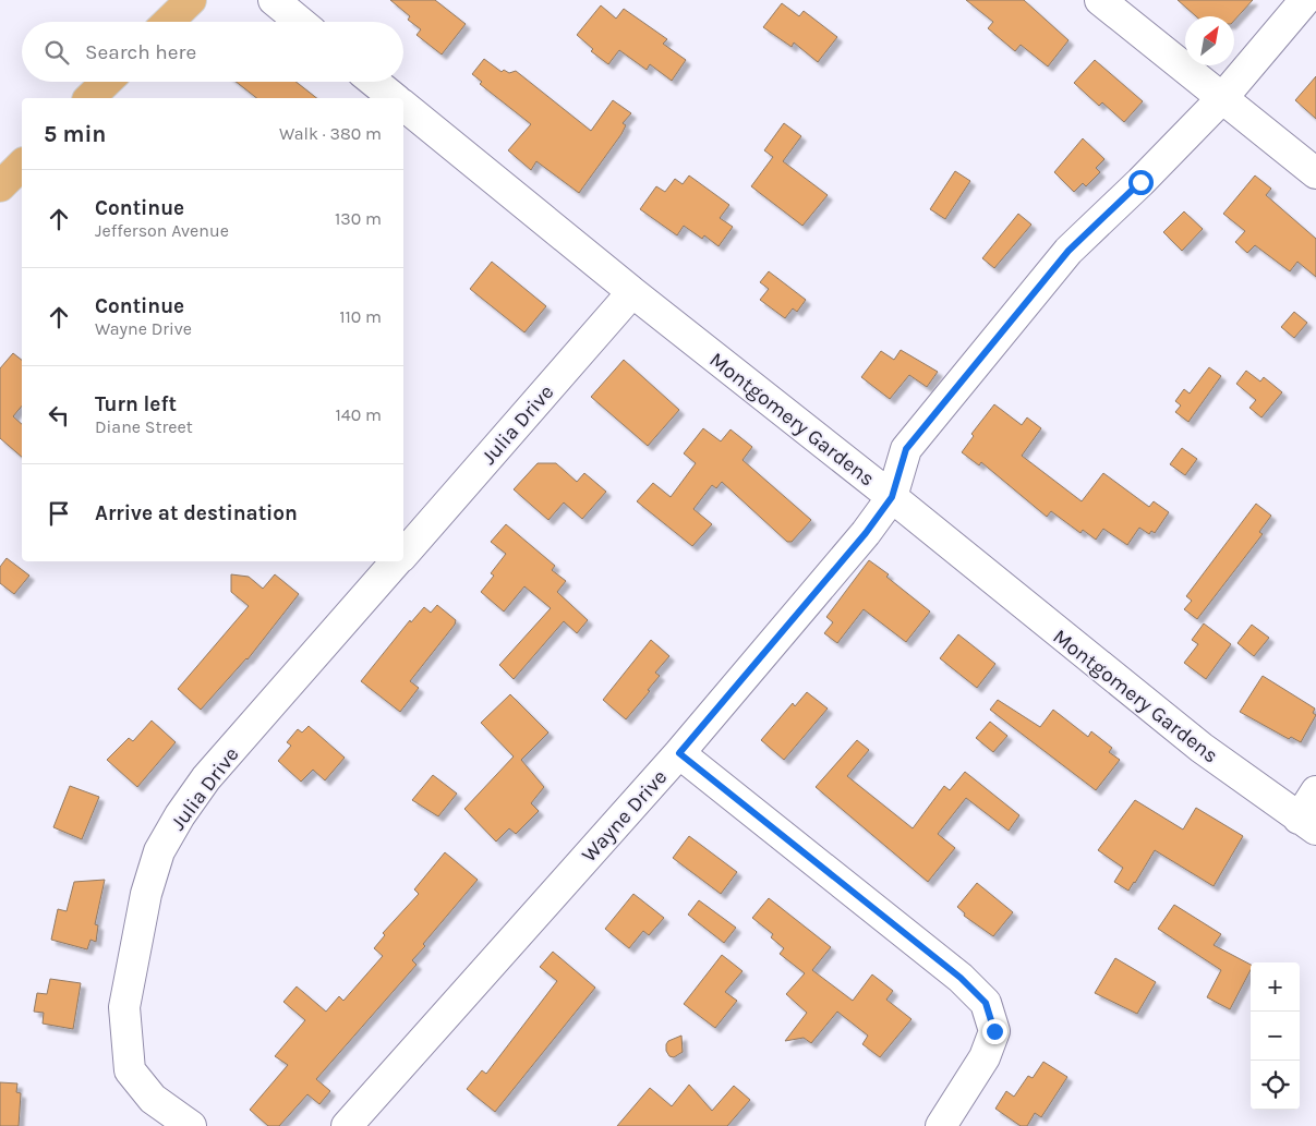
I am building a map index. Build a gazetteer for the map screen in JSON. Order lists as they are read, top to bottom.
{
  "streets": {
    "street": ["Montgomery Gardens", "Julia Drive", "Wayne Drive"]
  },
  "crossings": [
    ["Montgomery Gardens", "Julia Drive"],
    ["Montgomery Gardens", "Wayne Drive"]
  ],
  "north": "top right",
  "page": {
    "search": "Search here",
    "heading": ["5 min", "Walk · 380 m"],
    "list": [
      ["Continue", "Jefferson Avenue", "130 m"],
      ["Continue", "Wayne Drive", "110 m"],
      ["Turn left", "Diane Street", "140 m"],
      "Arrive at destination"
    ],
    "map_buttons": ["+", "−"]
  }
}
